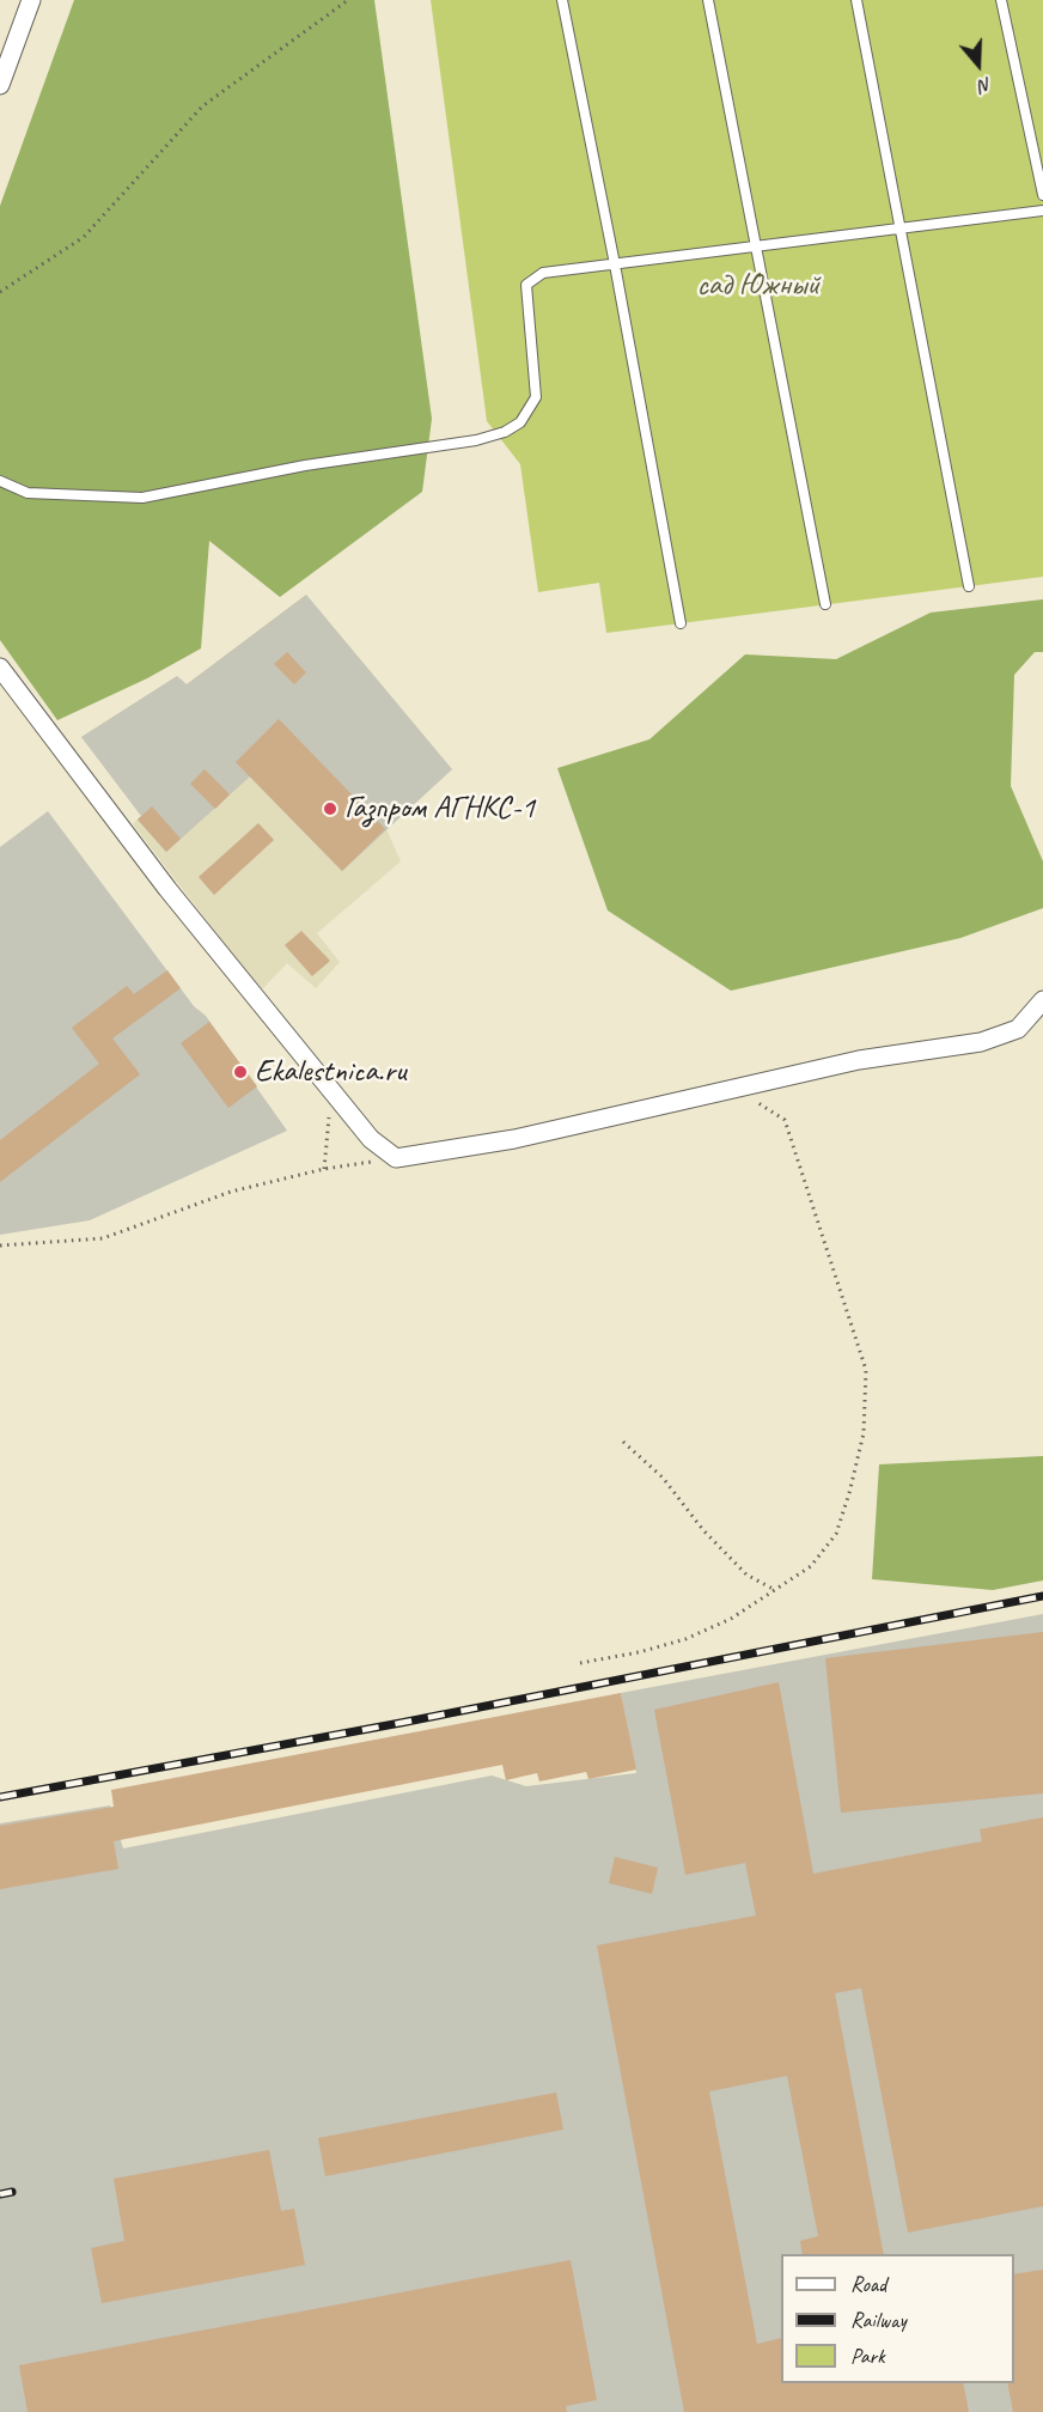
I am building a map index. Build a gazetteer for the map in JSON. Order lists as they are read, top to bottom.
{
  "parks": ["сад Южный"],
  "places": ["Газпром АГНКС-1", "Ekalestnica.ru"],
  "legend": ["Road", "Railway", "Park"],
  "north": "bottom"
}
